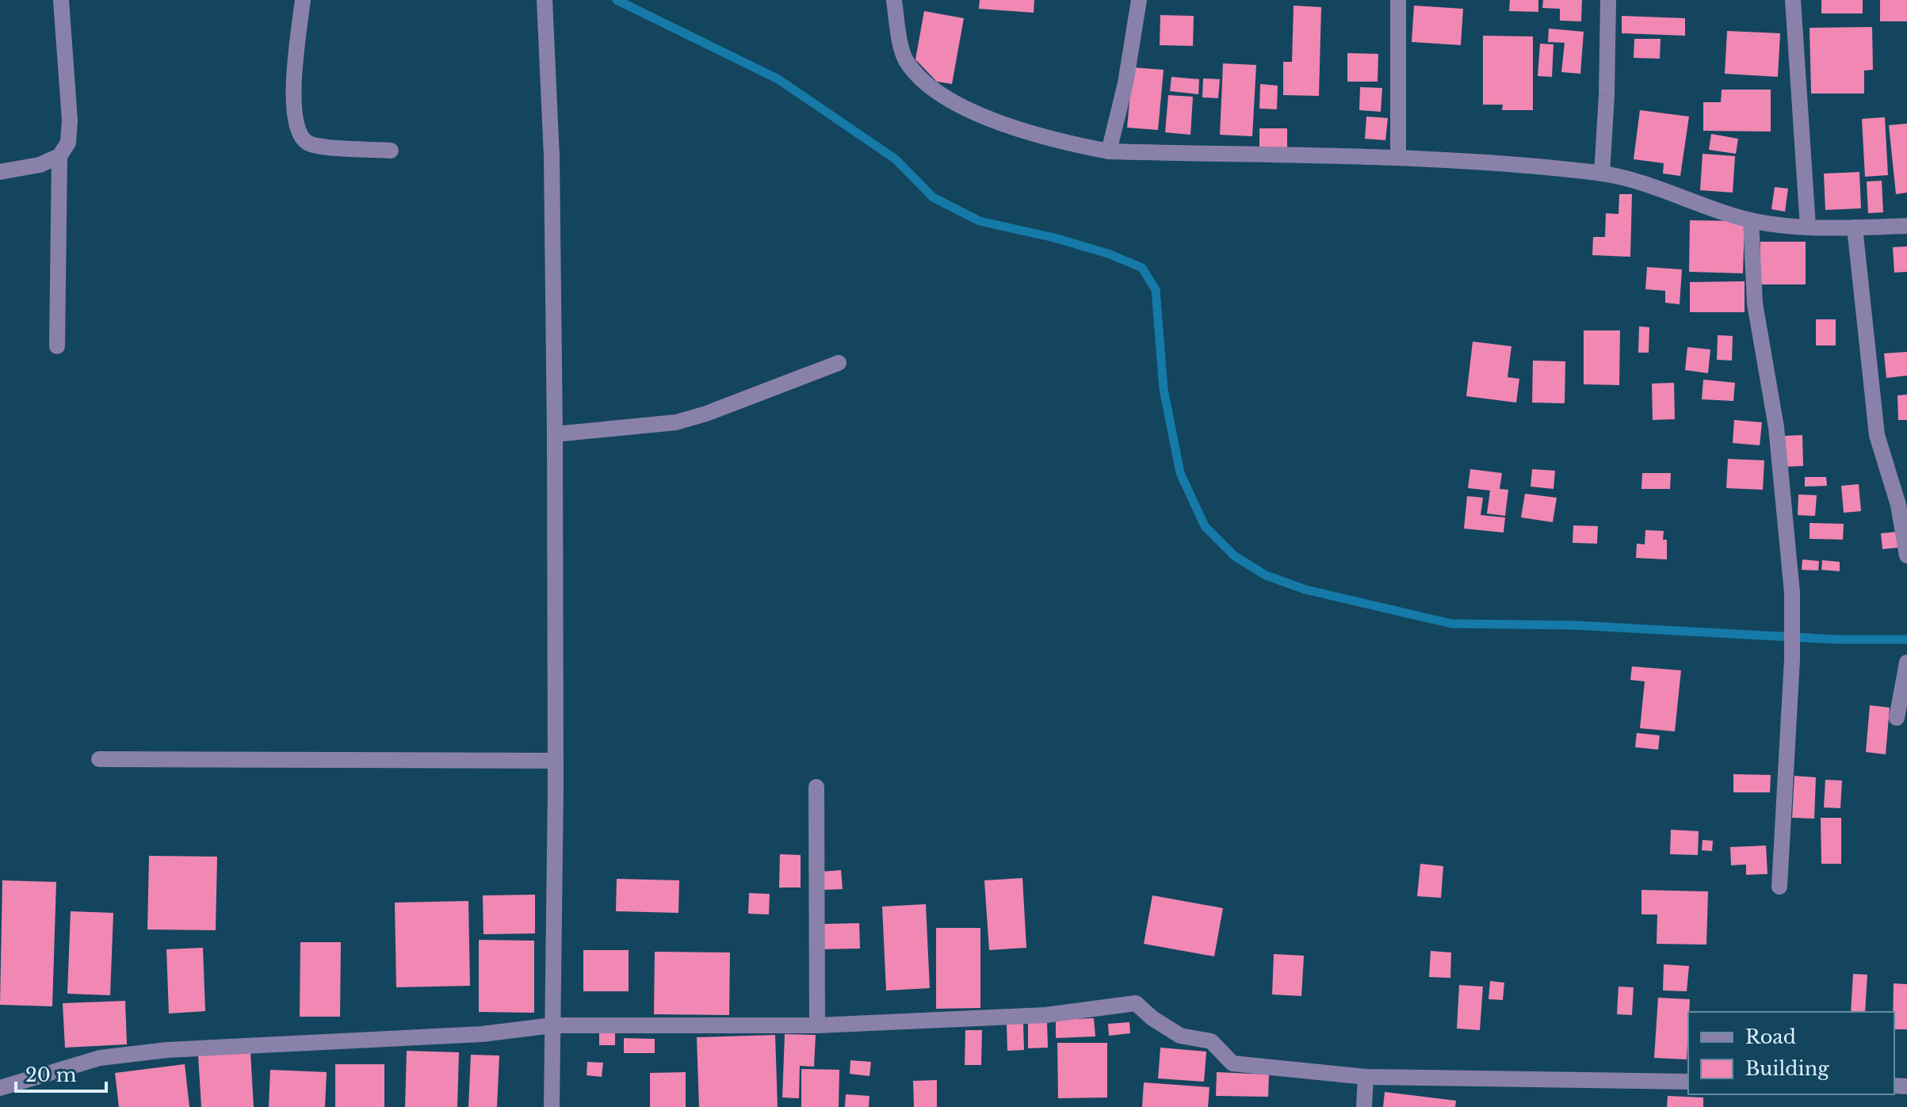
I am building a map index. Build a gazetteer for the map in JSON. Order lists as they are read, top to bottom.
{
  "legend": ["Road", "Building"],
  "scale_bar": "20 m"
}
